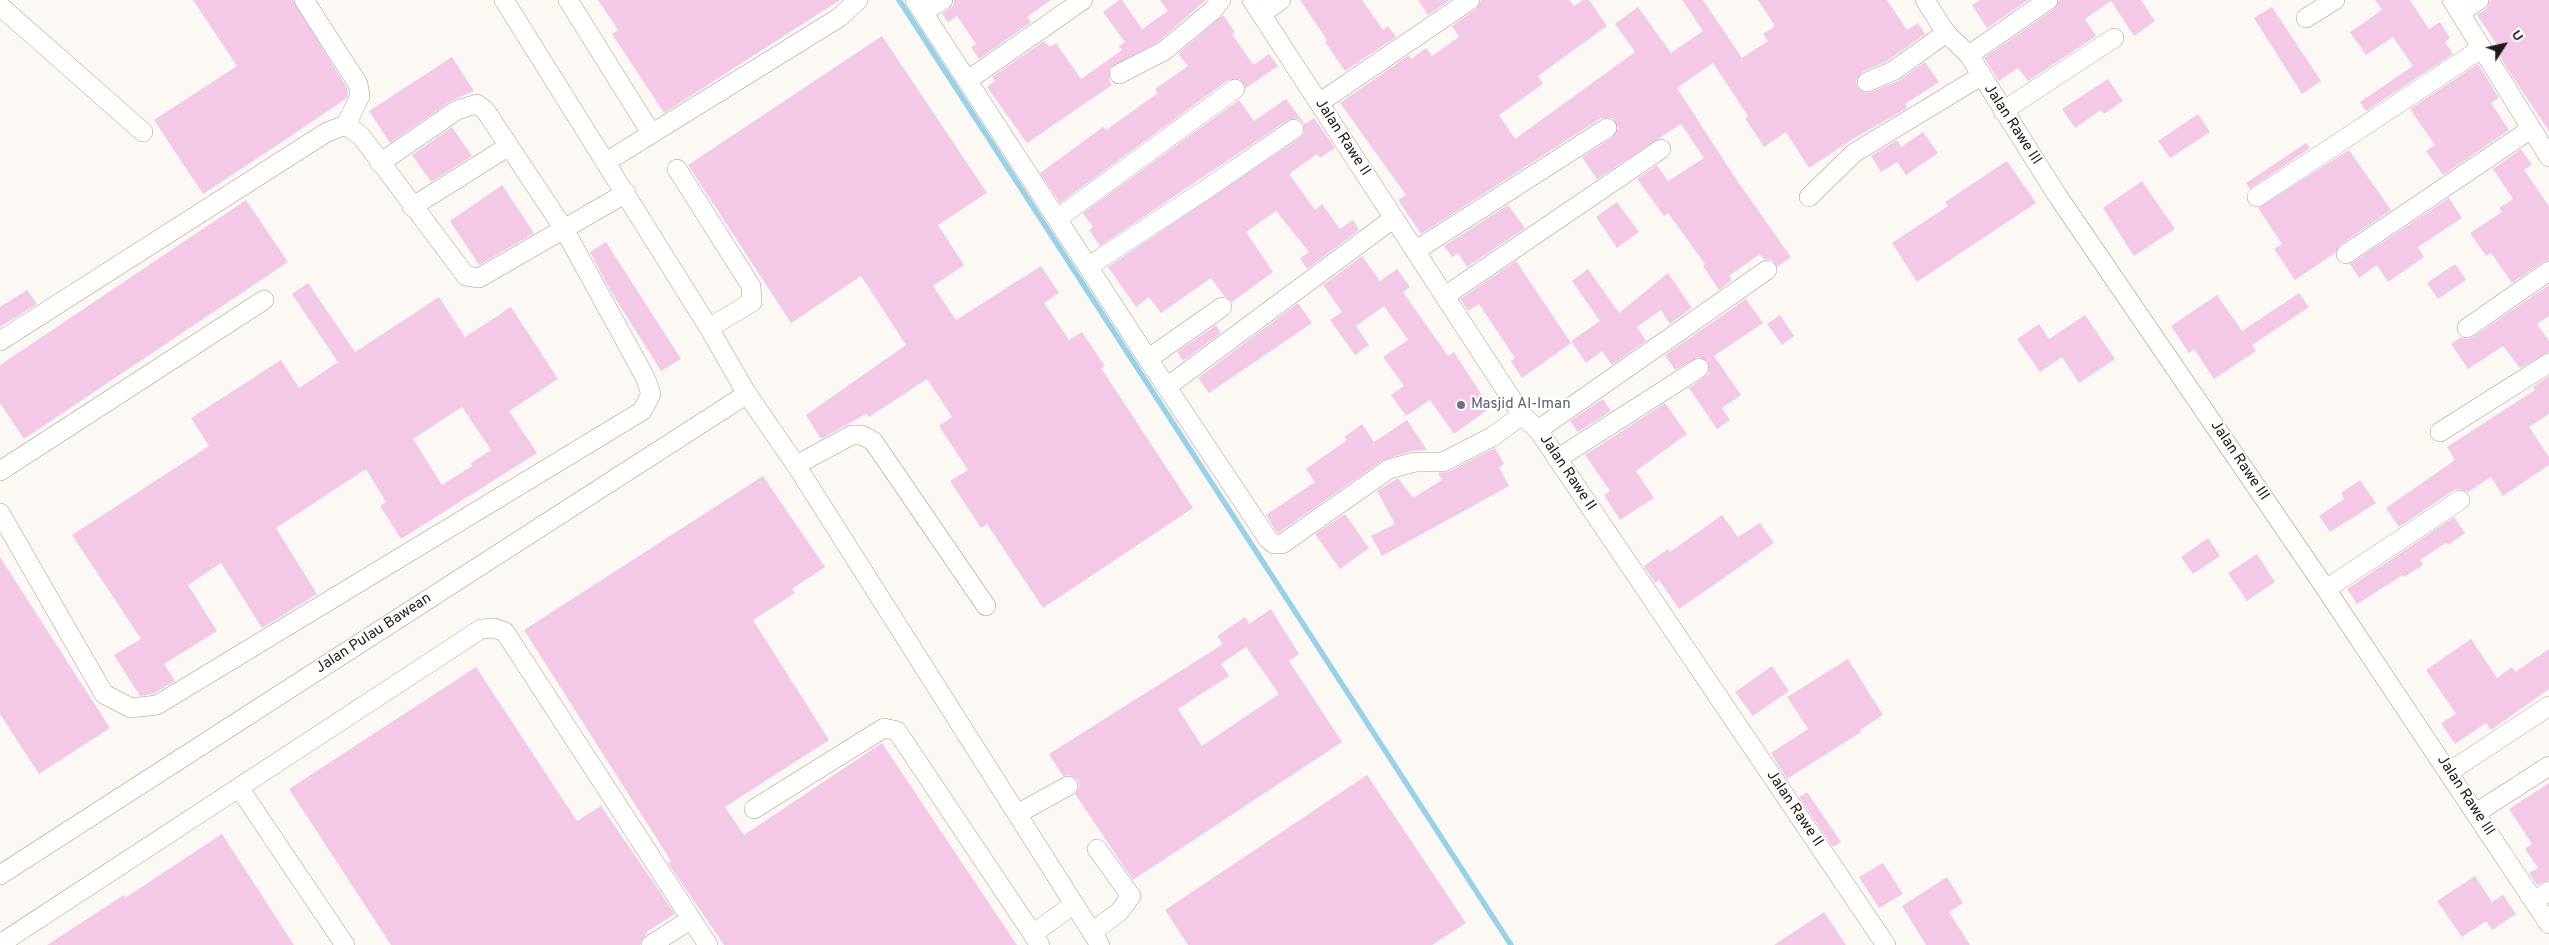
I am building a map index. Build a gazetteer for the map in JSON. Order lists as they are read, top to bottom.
{
  "streets": {
    "street": ["Jalan Rawe III", "Jalan Rawe II", "Jalan Pulau Bawean"]
  },
  "places": ["Masjid Al-Iman"],
  "north": "top right"
}
